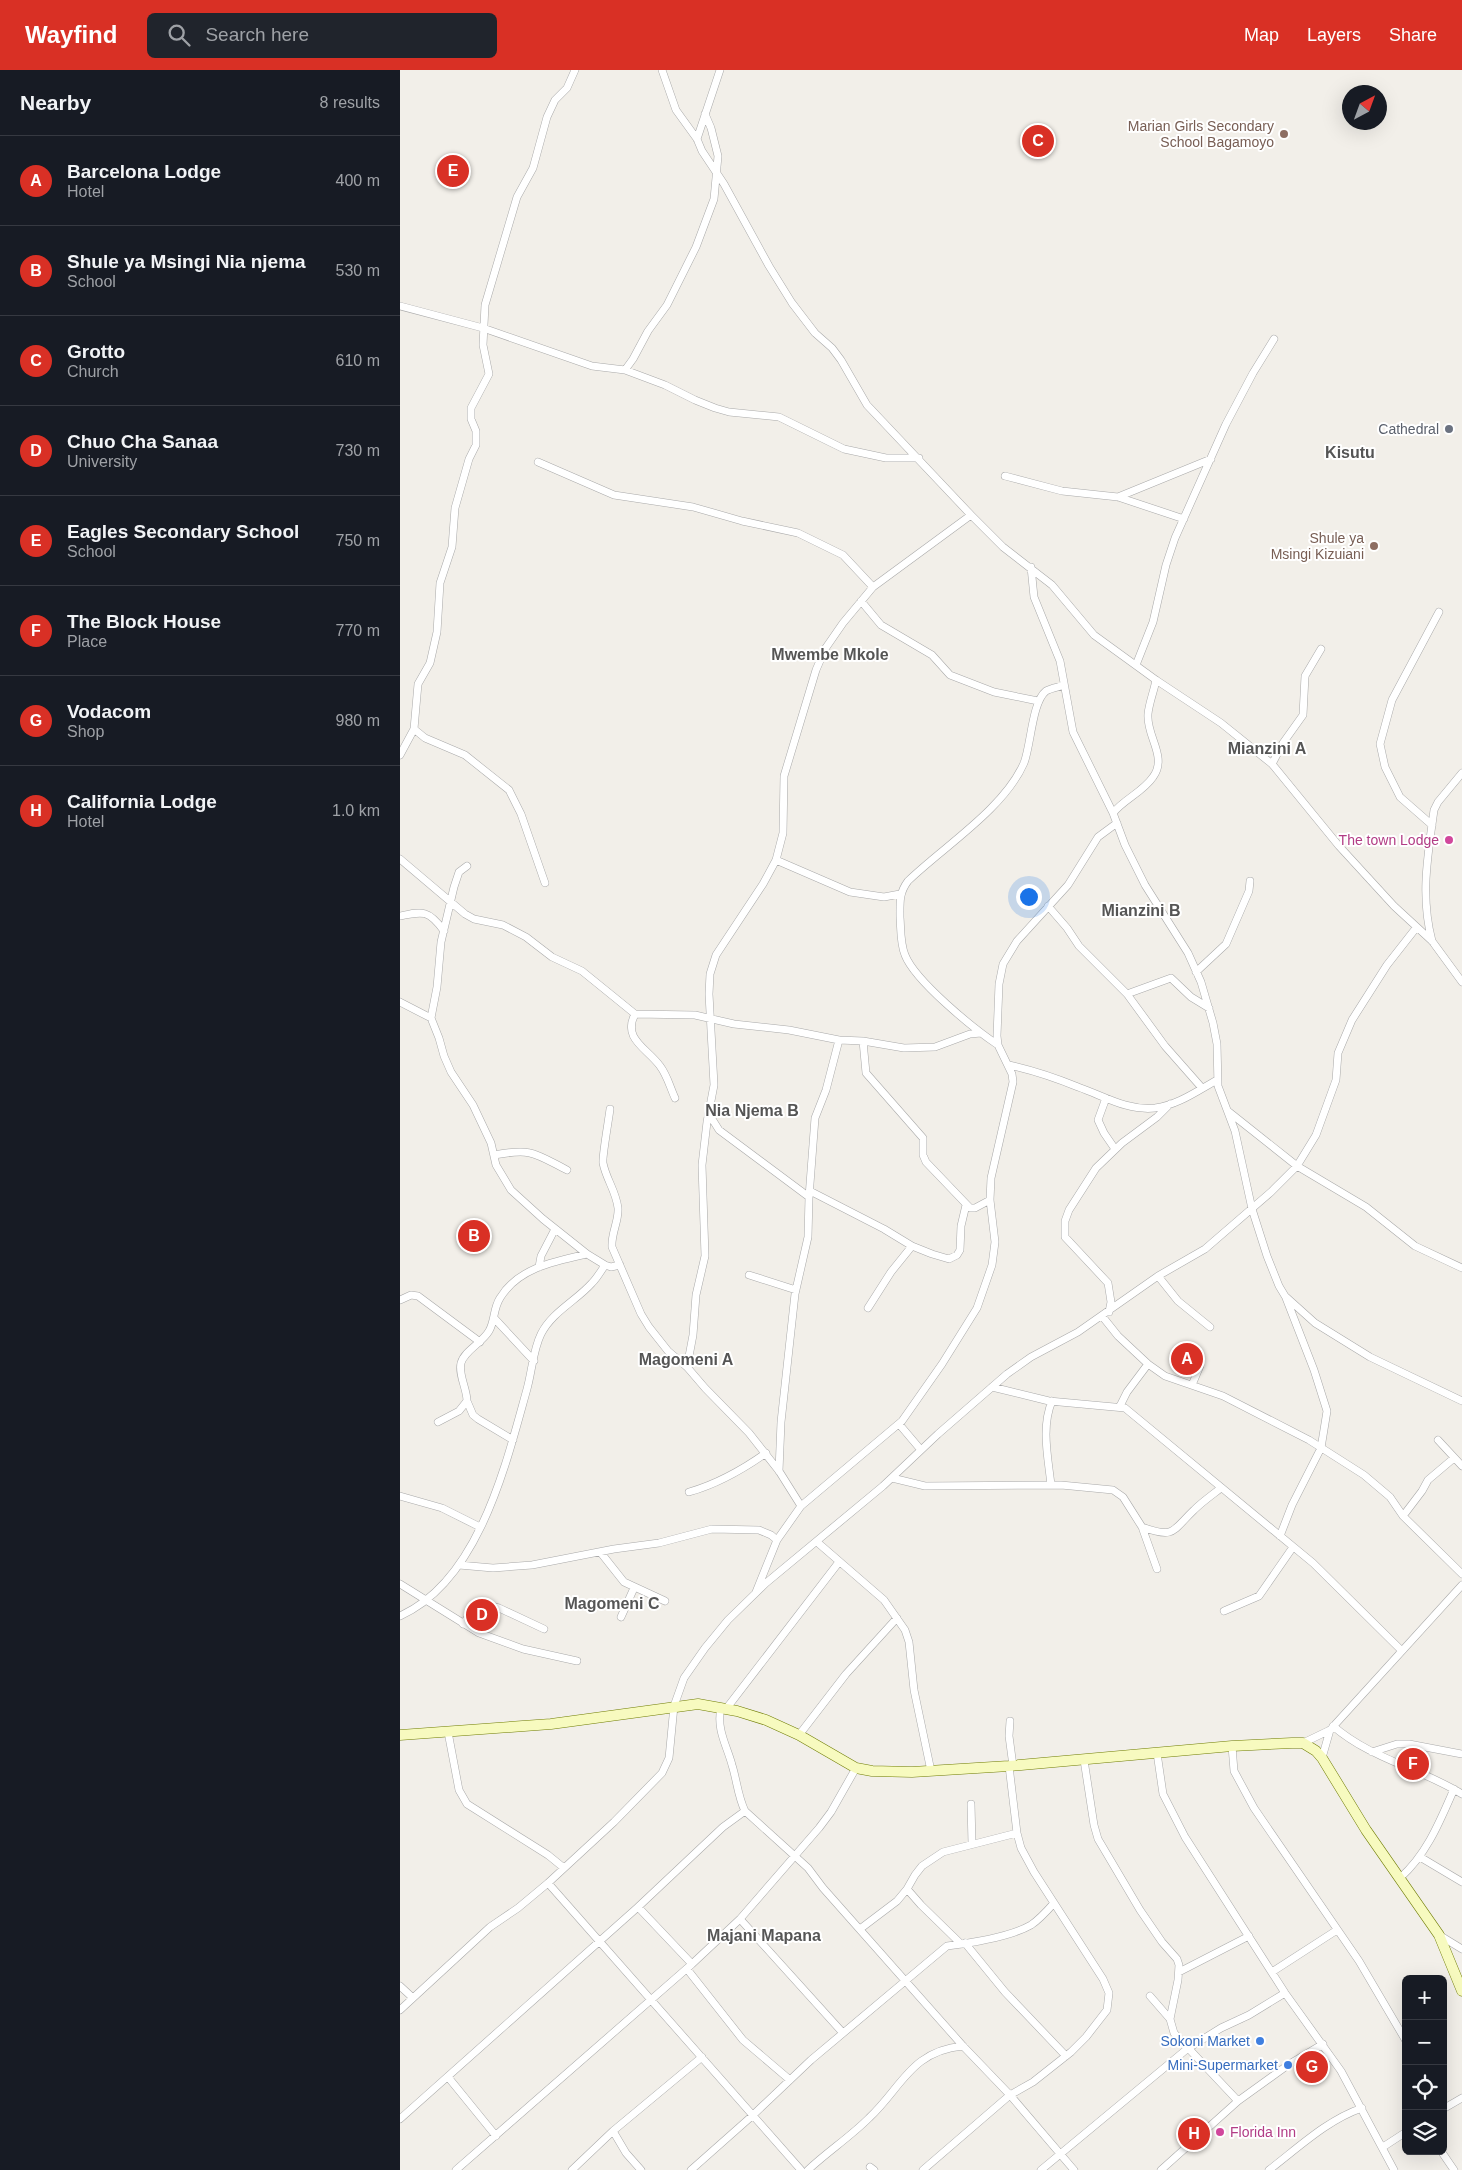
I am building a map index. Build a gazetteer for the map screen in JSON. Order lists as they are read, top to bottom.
{
  "districts": [
    "Kisutu",
    "Mwembe Mkole",
    "Mianzini A",
    "Mianzini B",
    "Nia Njema B",
    "Magomeni A",
    "Magomeni C",
    "Majani Mapana"
  ],
  "places": [
    "Marian Girls Secondary School Bagamoyo",
    "Cathedral",
    "Shule ya Msingi Kizuiani",
    "The town Lodge",
    "Sokoni Market",
    "Mini-Supermarket",
    "Florida Inn"
  ],
  "north": "top right",
  "page": {
    "header": "Wayfind",
    "search": "Search here",
    "nav": ["Map", "Layers", "Share"],
    "heading": ["Nearby", "8 results"],
    "pins": [
      "C",
      "E",
      "B",
      "A",
      "D",
      "F",
      "G",
      "H"
    ],
    "list": [
      {
        "mark": "A",
        "name": "Barcelona Lodge",
        "note": "Hotel",
        "value": "400 m"
      },
      {
        "mark": "B",
        "name": "Shule ya Msingi Nia njema",
        "note": "School",
        "value": "530 m"
      },
      {
        "mark": "C",
        "name": "Grotto",
        "note": "Church",
        "value": "610 m"
      },
      {
        "mark": "D",
        "name": "Chuo Cha Sanaa",
        "note": "University",
        "value": "730 m"
      },
      {
        "mark": "E",
        "name": "Eagles Secondary School",
        "note": "School",
        "value": "750 m"
      },
      {
        "mark": "F",
        "name": "The Block House",
        "note": "Place",
        "value": "770 m"
      },
      {
        "mark": "G",
        "name": "Vodacom",
        "note": "Shop",
        "value": "980 m"
      },
      {
        "mark": "H",
        "name": "California Lodge",
        "note": "Hotel",
        "value": "1.0 km"
      }
    ],
    "map_buttons": ["+", "−"]
  }
}
